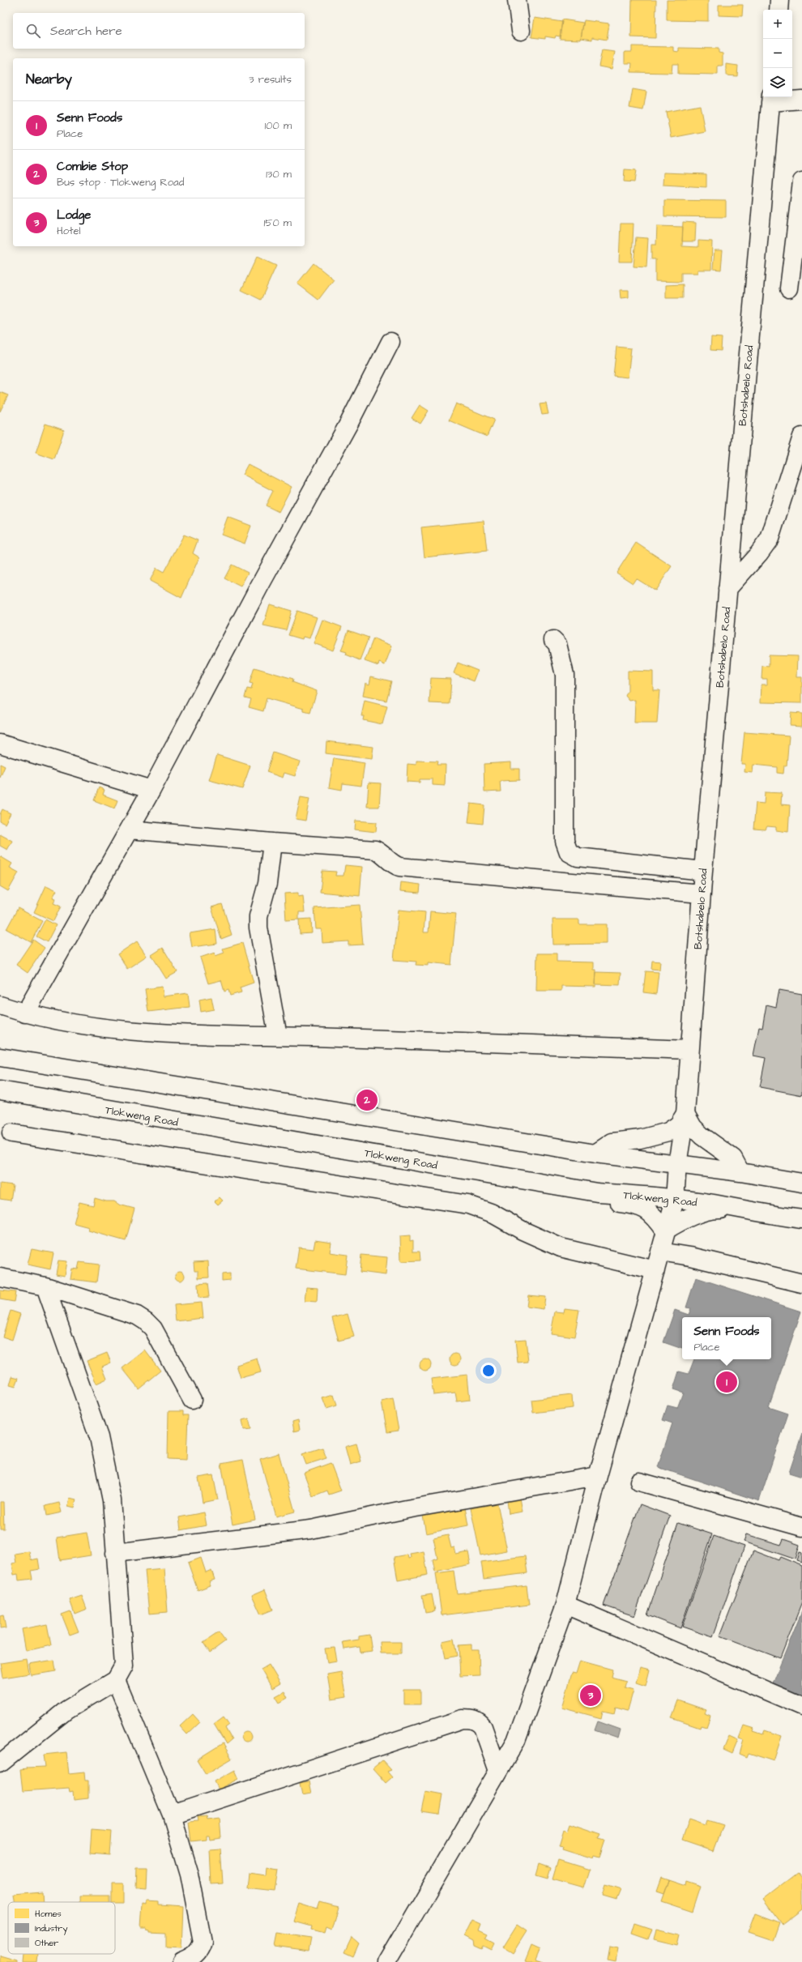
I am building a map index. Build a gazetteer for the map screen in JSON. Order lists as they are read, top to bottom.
{
  "streets": {
    "street": ["Botshabelo Road", "Tlokweng Road"]
  },
  "crossings": [
    ["Botshabelo Road", "Tlokweng Road"]
  ],
  "legend": ["Homes", "Industry", "Other"],
  "page": {
    "map_buttons": ["+", "−"],
    "search": "Search here",
    "heading": ["Nearby", "3 results"],
    "list": [
      {
        "mark": "1",
        "name": "Senn Foods",
        "note": "Place",
        "value": "100 m"
      },
      {
        "mark": "2",
        "name": "Combie Stop",
        "note": "Bus stop · Tlokweng Road",
        "value": "130 m"
      },
      {
        "mark": "3",
        "name": "Lodge",
        "note": "Hotel",
        "value": "150 m"
      }
    ],
    "pins": ["2", "1", "3"],
    "popup": ["Senn Foods", "Place"]
  }
}
